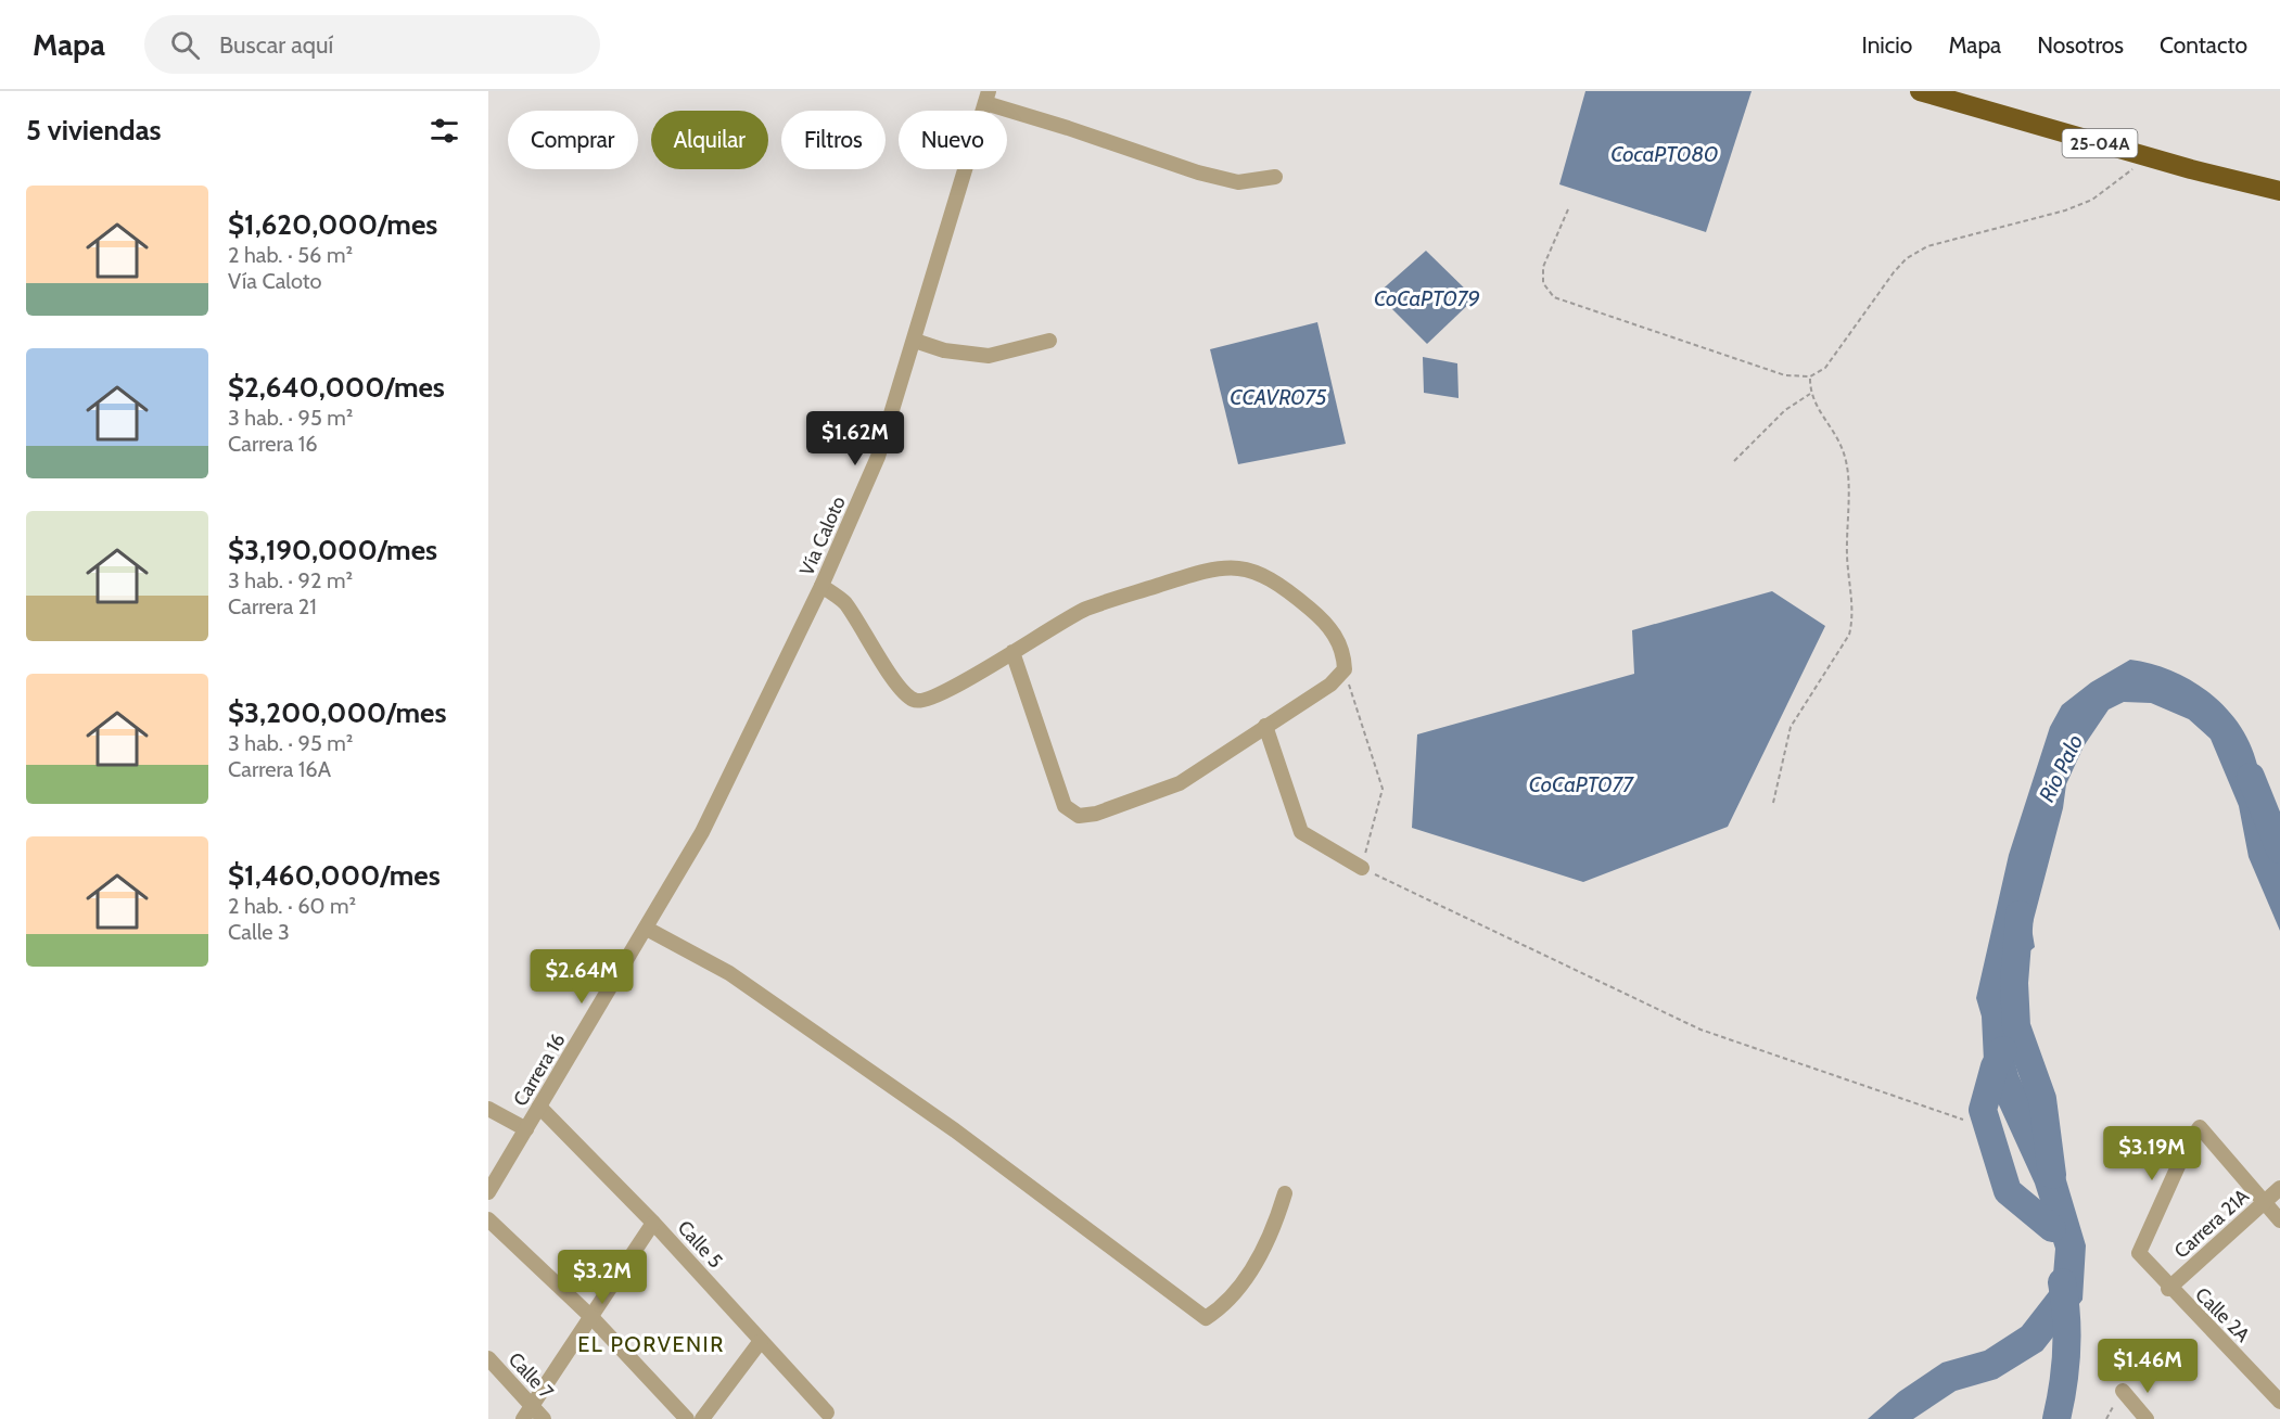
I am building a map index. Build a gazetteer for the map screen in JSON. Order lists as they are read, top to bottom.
{
  "streets": {
    "highway": ["25-04A"],
    "street": [
      "Vía Caloto",
      "Carrera 16",
      "Carrera 21A",
      "Calle 5",
      "Calle 2A",
      "Calle 7"
    ]
  },
  "crossings": [
    ["Vía Caloto", "Carrera 16"],
    ["Carrera 16", "Calle 5"],
    ["Carrera 21A", "Calle 2A"]
  ],
  "districts": ["EL PORVENIR"],
  "water": [
    "CocaPT080",
    "CoCaPT079",
    "CCAVR075",
    "Río Palo",
    "CoCaPT077"
  ],
  "page": {
    "header": "Mapa",
    "search": "Buscar aquí",
    "nav": [
      "Inicio",
      "Mapa",
      "Nosotros",
      "Contacto"
    ],
    "heading": "5 viviendas",
    "chip": [
      "Comprar",
      "Alquilar",
      "Filtros",
      "Nuevo"
    ],
    "list": [
      {
        "name": "$1,620,000/mes",
        "note": "2 hab. · 56 m² · Vía Caloto"
      },
      {
        "name": "$2,640,000/mes",
        "note": "3 hab. · 95 m² · Carrera 16"
      },
      {
        "name": "$3,190,000/mes",
        "note": "3 hab. · 92 m² · Carrera 21"
      },
      {
        "name": "$3,200,000/mes",
        "note": "3 hab. · 95 m² · Carrera 16A"
      },
      {
        "name": "$1,460,000/mes",
        "note": "2 hab. · 60 m² · Calle 3"
      }
    ],
    "price": [
      "$1.62M",
      "$2.64M",
      "$3.19M",
      "$3.2M",
      "$1.46M"
    ]
  }
}
